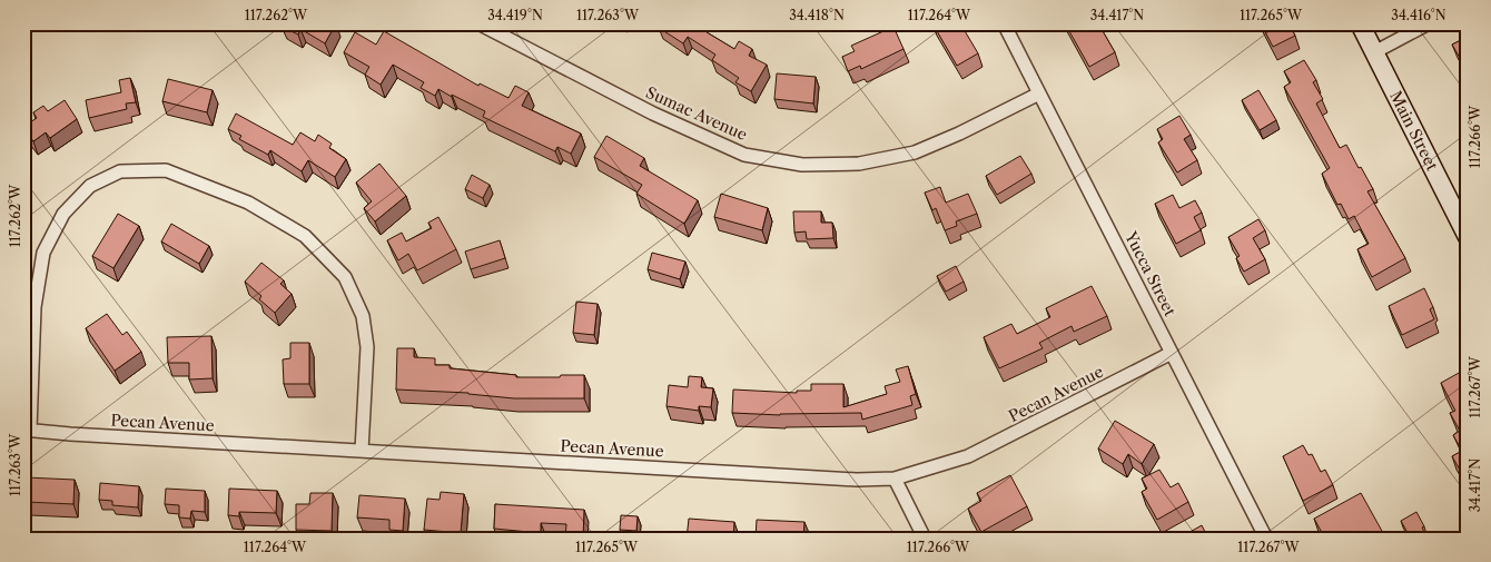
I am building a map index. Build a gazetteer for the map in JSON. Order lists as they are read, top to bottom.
{
  "streets": {
    "main road": ["Main Street"],
    "street": ["Sumac Avenue", "Yucca Street", "Pecan Avenue"]
  },
  "crossings": [
    ["Sumac Avenue", "Yucca Street"],
    ["Yucca Street", "Pecan Avenue"]
  ],
  "coordinates": [
    "117.262°W",
    "34.419°N",
    "117.263°W",
    "34.418°N",
    "117.264°W",
    "34.417°N",
    "117.265°W",
    "34.416°N",
    "117.266°W",
    "117.267°W"
  ]
}
